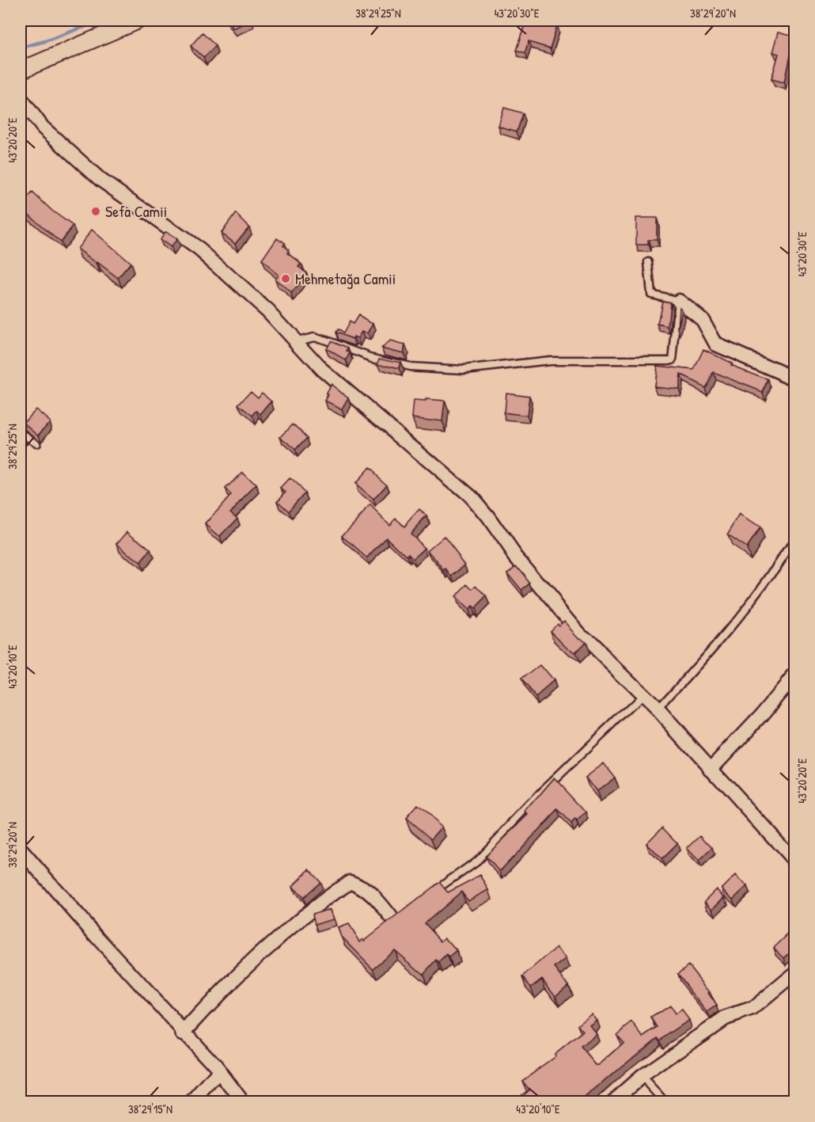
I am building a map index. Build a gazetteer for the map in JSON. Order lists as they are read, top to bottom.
{
  "places": ["Sefa Camii", "Mehmetağa Camii"],
  "coordinates": [
    "38°29'25\"N",
    "43°20'30\"E",
    "38°29'20\"N",
    "43°20'20\"E",
    "43°20'10\"E",
    "38°29'15\"N"
  ]
}
